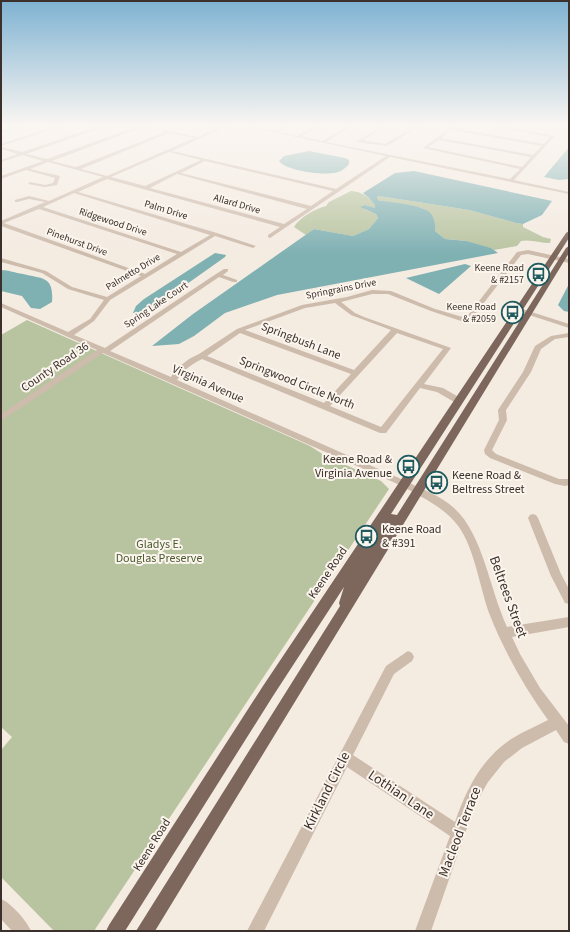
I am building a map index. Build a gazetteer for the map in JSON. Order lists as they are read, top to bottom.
{
  "streets": {
    "main road": ["Keene Road"],
    "street": [
      "Allard Drive",
      "Palm Drive",
      "Ridgewood Drive",
      "Pinehurst Drive",
      "Palmetto Drive",
      "Springrains Drive",
      "Spring Lake Court",
      "Springbush Lane",
      "County Road 36",
      "Springwood Circle North",
      "Virginia Avenue",
      "Beltrees Street",
      "Kirkland Circle",
      "Lothian Lane",
      "Macleod Terrace"
    ]
  },
  "crossings": [
    ["Palm Drive", "Palmetto Drive"],
    ["Ridgewood Drive", "Palmetto Drive"],
    ["Pinehurst Drive", "Palmetto Drive"],
    ["Palmetto Drive", "Virginia Avenue"],
    ["Springrains Drive", "Springbush Lane"],
    ["Springrains Drive", "Springwood Circle North"],
    ["Springrains Drive", "Virginia Avenue"],
    ["Springrains Drive", "Keene Road"],
    ["Spring Lake Court", "County Road 36"],
    ["Spring Lake Court", "Virginia Avenue"],
    ["County Road 36", "Virginia Avenue"],
    ["Virginia Avenue", "Keene Road"],
    ["Virginia Avenue", "Beltrees Street"],
    ["Keene Road", "Beltrees Street"],
    ["Beltrees Street", "Macleod Terrace"],
    ["Kirkland Circle", "Lothian Lane"],
    ["Lothian Lane", "Macleod Terrace"]
  ],
  "parks": ["Gladys E. Douglas Preserve"],
  "places": {
    "bus stop": [
      "Keene Road & #2157",
      "Keene Road & #2059",
      "Keene Road & Virginia Avenue",
      "Keene Road & Beltress Street",
      "Keene Road & #391"
    ]
  }
}
